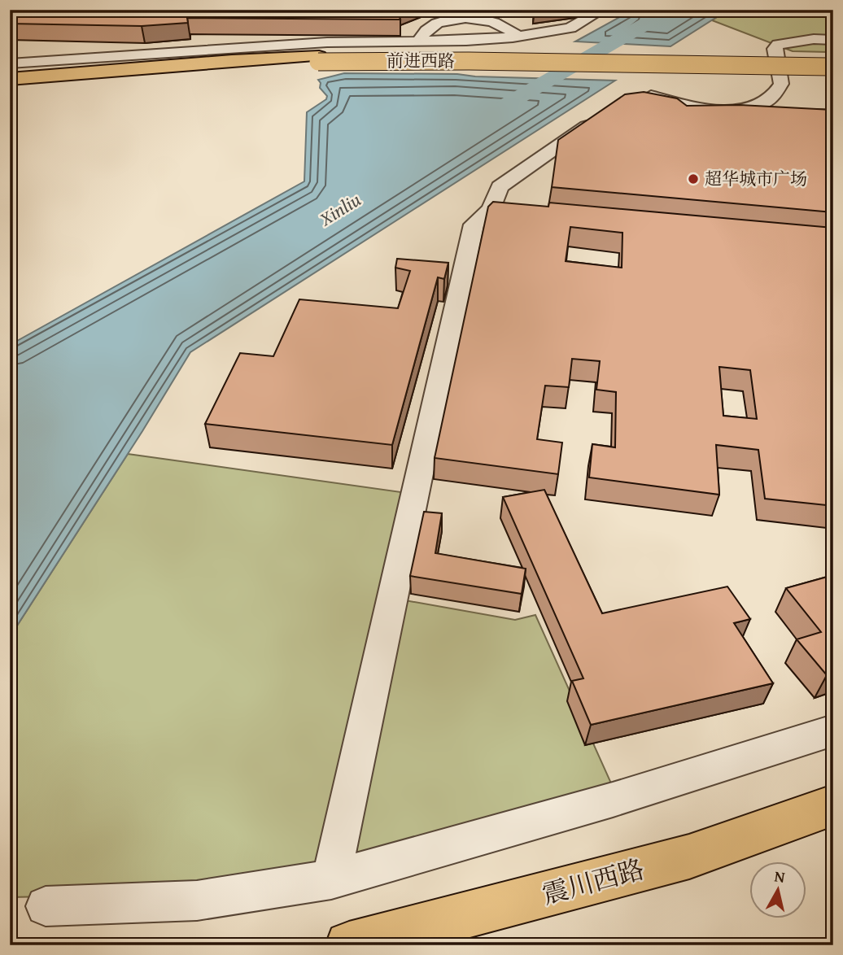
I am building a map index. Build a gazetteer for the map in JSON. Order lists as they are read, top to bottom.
{
  "streets": {
    "main road": ["前进西路", "震川西路"]
  },
  "water": ["Xinliu"],
  "places": ["超华城市广场"],
  "north": "top"
}
